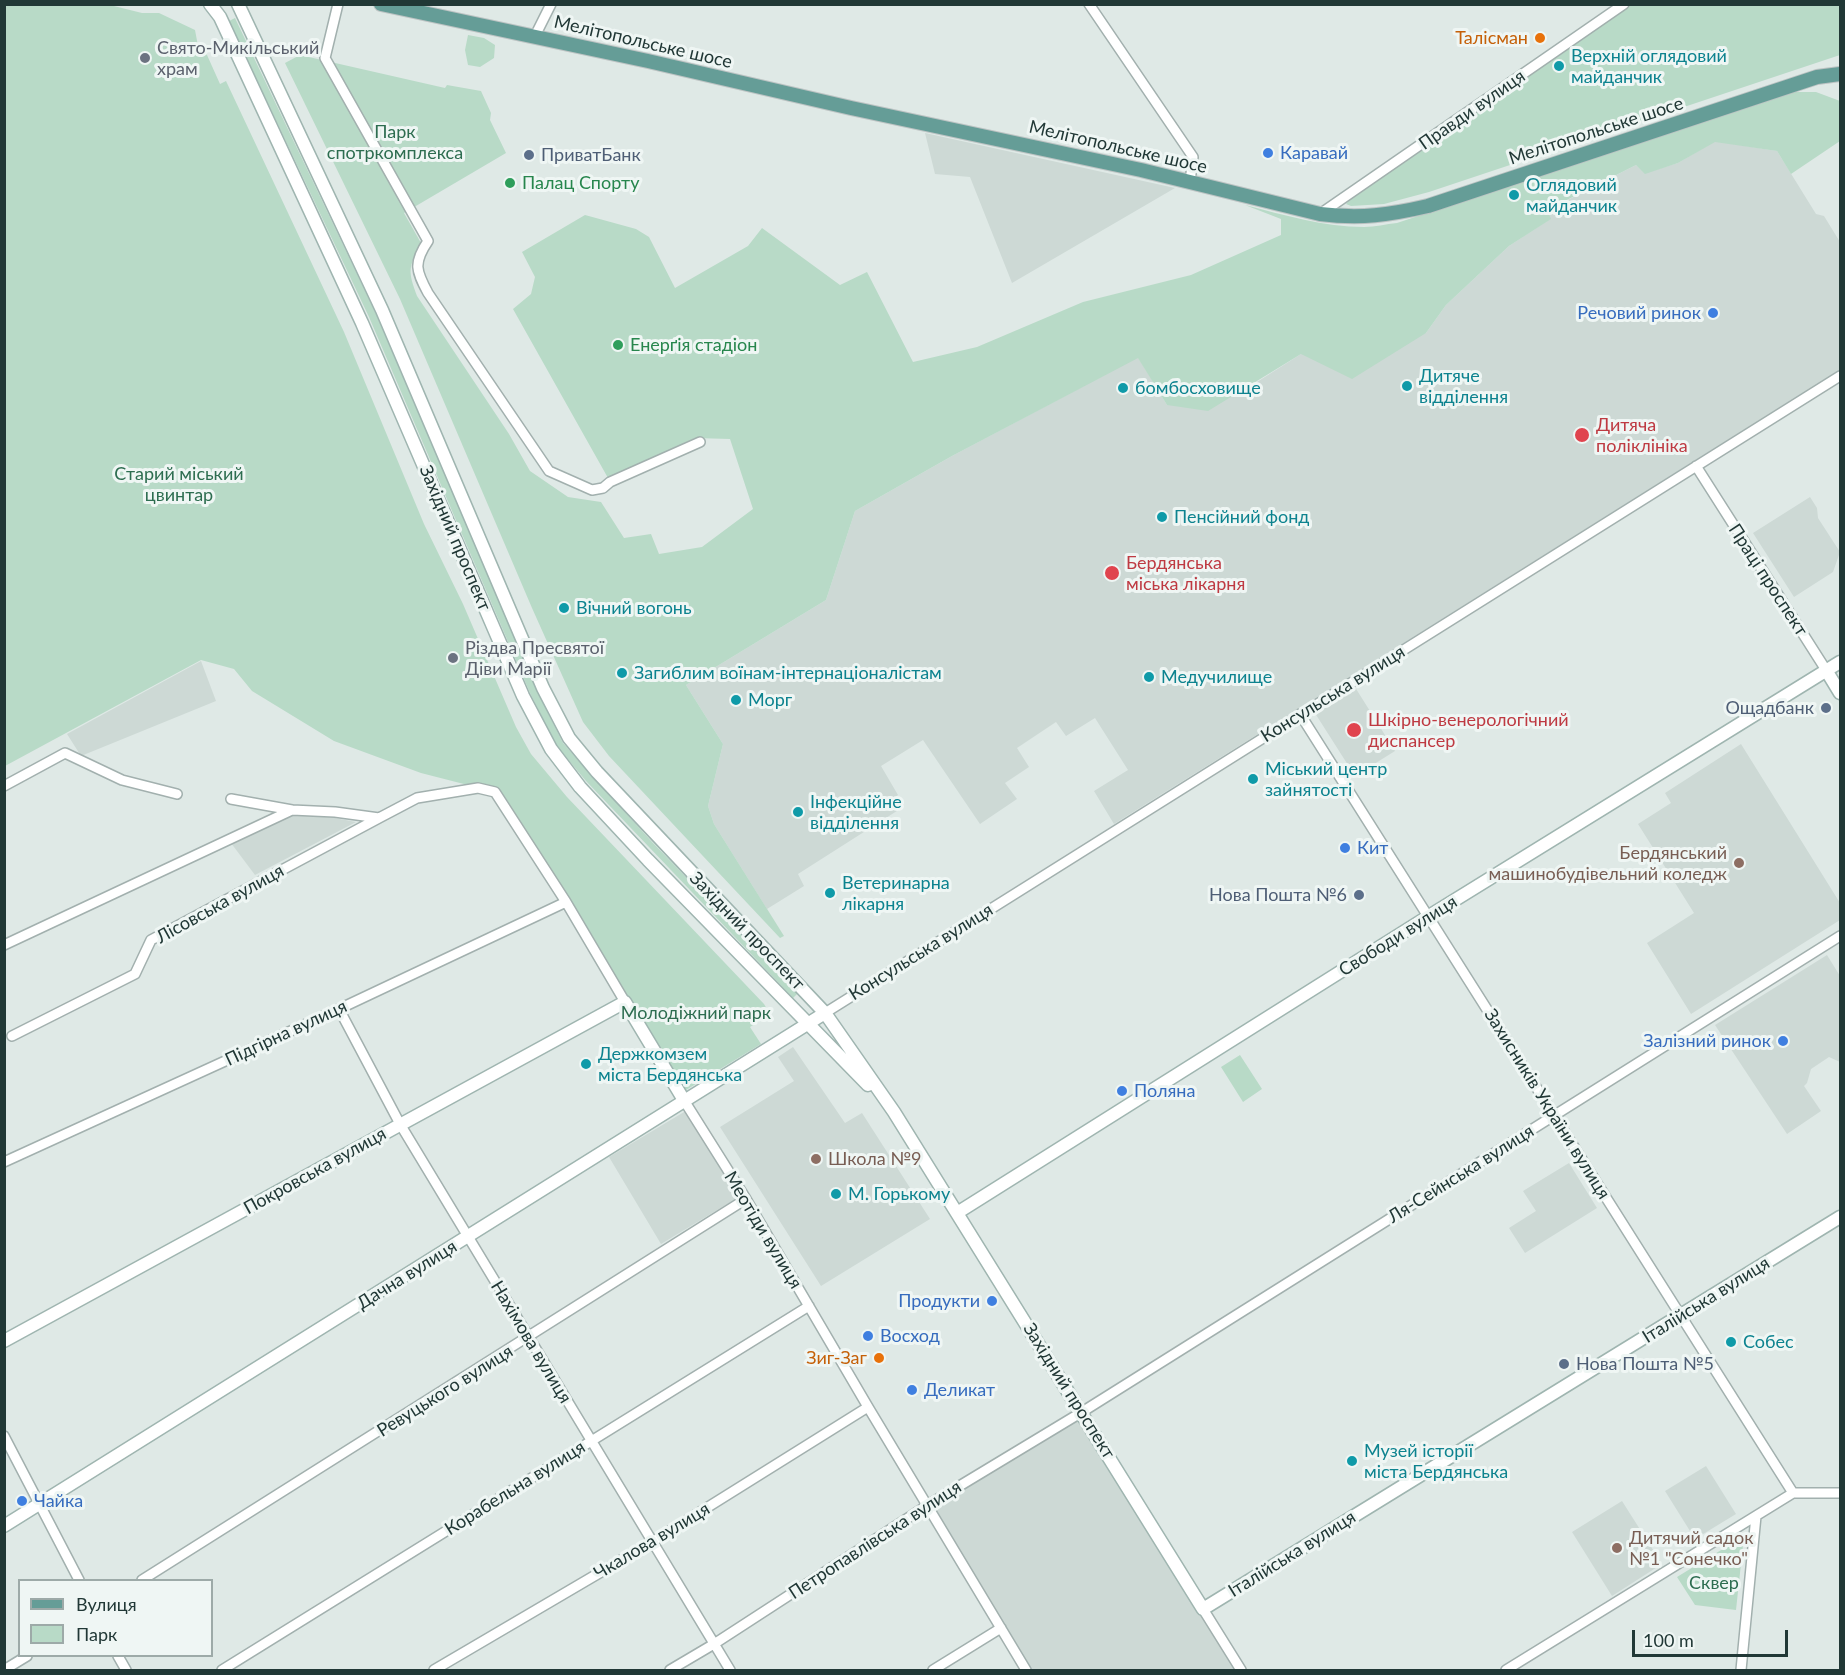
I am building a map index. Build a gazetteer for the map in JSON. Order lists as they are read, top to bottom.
{
  "streets": {
    "main road": [
      "Мелітопольське шосе",
      "Західний проспект",
      "Праці проспект",
      "Свободи вулиця",
      "Покровська вулиця",
      "Меотіди вулиця",
      "Дачна вулиця",
      "Італійська вулиця"
    ],
    "street": [
      "Правди вулиця",
      "Консульська вулиця",
      "Лісовська вулиця",
      "Підгірна вулиця",
      "Захисників України вулиця",
      "Ля-Сейнська вулиця",
      "Нахімова вулиця",
      "Ревуцького вулиця",
      "Корабельна вулиця",
      "Петропавлівська вулиця",
      "Чкалова вулиця"
    ]
  },
  "crossings": [
    ["Мелітопольське шосе", "Правди вулиця"],
    ["Західний проспект", "Консульська вулиця"],
    ["Західний проспект", "Свободи вулиця"],
    ["Західний проспект", "Ля-Сейнська вулиця"],
    ["Західний проспект", "Дачна вулиця"],
    ["Західний проспект", "Італійська вулиця"],
    ["Західний проспект", "Петропавлівська вулиця"],
    ["Праці проспект", "Консульська вулиця"],
    ["Праці проспект", "Свободи вулиця"],
    ["Консульська вулиця", "Захисників України вулиця"],
    ["Консульська вулиця", "Дачна вулиця"],
    ["Лісовська вулиця", "Меотіди вулиця"],
    ["Свободи вулиця", "Захисників України вулиця"],
    ["Підгірна вулиця", "Меотіди вулиця"],
    ["Підгірна вулиця", "Нахімова вулиця"],
    ["Захисників України вулиця", "Ля-Сейнська вулиця"],
    ["Захисників України вулиця", "Італійська вулиця"],
    ["Покровська вулиця", "Меотіди вулиця"],
    ["Покровська вулиця", "Нахімова вулиця"],
    ["Ля-Сейнська вулиця", "Петропавлівська вулиця"],
    ["Меотіди вулиця", "Дачна вулиця"],
    ["Меотіди вулиця", "Ревуцького вулиця"],
    ["Меотіди вулиця", "Корабельна вулиця"],
    ["Меотіди вулиця", "Петропавлівська вулиця"],
    ["Меотіди вулиця", "Чкалова вулиця"],
    ["Дачна вулиця", "Нахімова вулиця"],
    ["Нахімова вулиця", "Ревуцького вулиця"],
    ["Нахімова вулиця", "Корабельна вулиця"],
    ["Нахімова вулиця", "Петропавлівська вулиця"],
    ["Нахімова вулиця", "Чкалова вулиця"]
  ],
  "parks": [
    "Парк спотркомплекса",
    "Старий міський цвинтар",
    "Молодіжний парк",
    "Сквер"
  ],
  "places": [
    "Талісман",
    "Свято-Микільський храм",
    "Верхнiй оглядовий майданчик",
    "Каравай",
    "ПриватБанк",
    "Палац Спорту",
    "Оглядовий майданчик",
    "Речовий ринок",
    "Енерґія стадіон",
    "Дитяче відділення",
    "бомбосховище",
    "Дитяча поліклініка",
    "Пенсійний фонд",
    "Бердянська міська лікарня",
    "Вічний вогонь",
    "Різдва Пресвятої Діви Марії",
    "Загиблим воїнам-інтернаціоналістам",
    "Медучилище",
    "Морг",
    "Ощадбанк",
    "Шкірно-венерологічний диспансер",
    "Міський центр зайнятості",
    "Інфекційне відділення",
    "Кит",
    "Бердянський машинобудівельний коледж",
    "Ветеринарна лікарня",
    "Нова Пошта №6",
    "Залізний ринок",
    "Держкомзем міста Бердянська",
    "Поляна",
    "Школа №9",
    "М. Горькому",
    "Продукти",
    "Восход",
    "Собес",
    "Зиг-Заг",
    "Нова Пошта №5",
    "Деликат",
    "Музей історії міста Бердянська",
    "Чайка",
    "Дитячий садок №1 \"Сонечко\""
  ],
  "legend": ["Вулиця", "Парк"],
  "scale_bar": "100 m"
}
